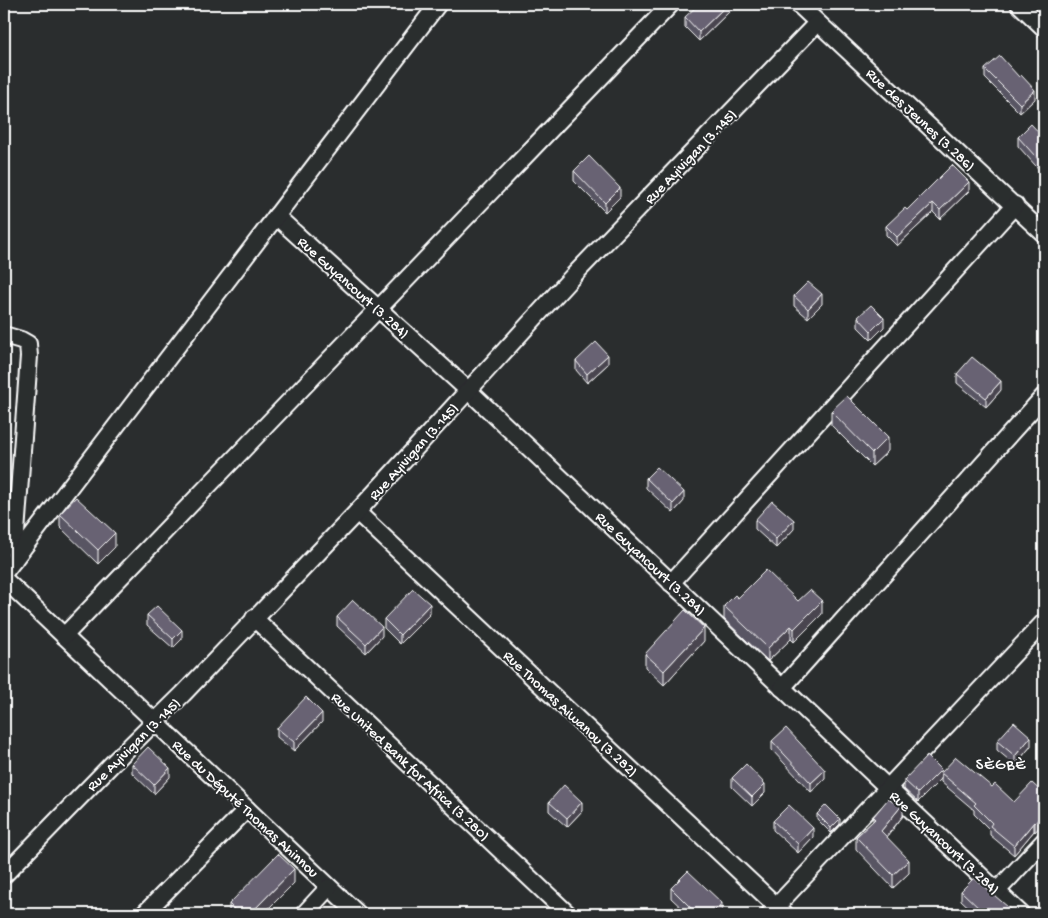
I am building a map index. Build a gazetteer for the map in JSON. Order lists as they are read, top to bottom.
{
  "streets": {
    "street": [
      "Rue des Jeunes (3.286)",
      "Rue Ayivigan (3.145)",
      "Rue Guyancourt (3.284)",
      "Rue Thomas Aiwanou (3.282)",
      "Rue United Bank for Africa (3.280)",
      "Rue du Député Thomas Ahinnou"
    ]
  },
  "crossings": [
    ["Rue des Jeunes (3.286)", "Rue Ayivigan (3.145)"],
    ["Rue Ayivigan (3.145)", "Rue Guyancourt (3.284)"],
    ["Rue Ayivigan (3.145)", "Rue Thomas Aiwanou (3.282)"],
    ["Rue Ayivigan (3.145)", "Rue United Bank for Africa (3.280)"],
    ["Rue Ayivigan (3.145)", "Rue du Député Thomas Ahinnou"]
  ],
  "districts": ["SÈGBÈ"]
}
